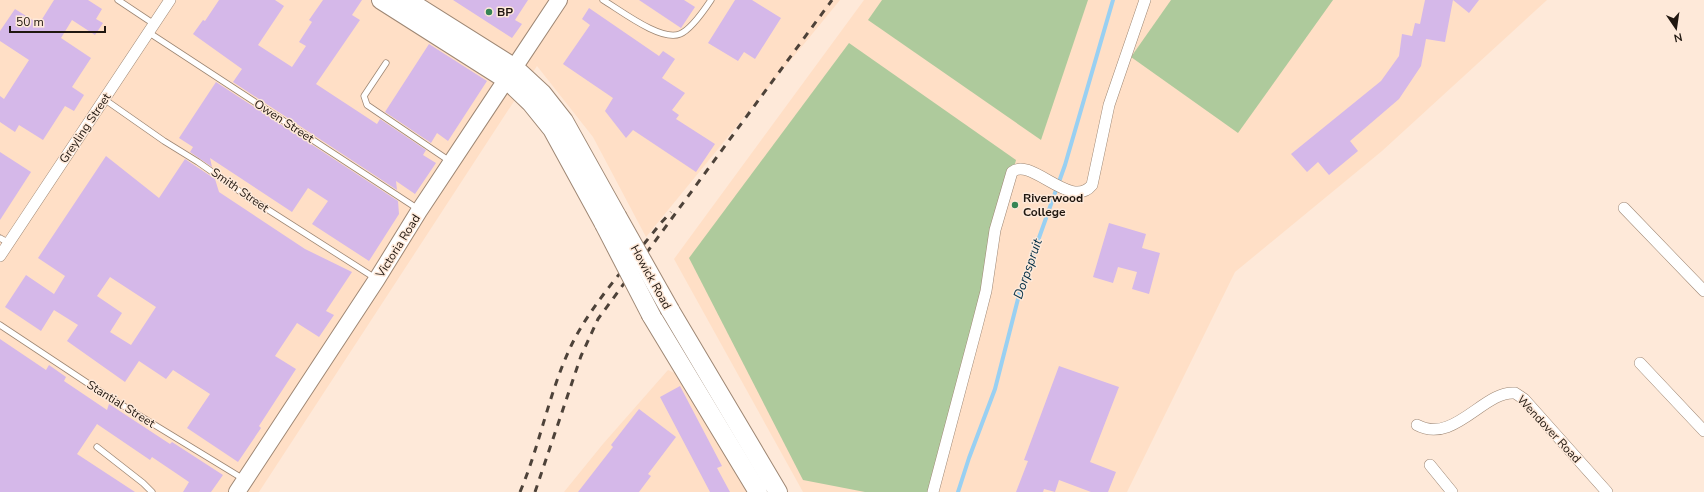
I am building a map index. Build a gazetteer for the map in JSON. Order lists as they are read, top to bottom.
{
  "streets": {
    "main road": ["Victoria Road", "Howick Road"],
    "street": ["Greyling Street", "Wendover Road"],
    "lane": ["Owen Street", "Smith Street", "Stantial Street"]
  },
  "crossings": [
    ["Owen Street", "Greyling Street"],
    ["Owen Street", "Victoria Road"],
    ["Greyling Street", "Smith Street"],
    ["Smith Street", "Victoria Road"],
    ["Victoria Road", "Howick Road"],
    ["Victoria Road", "Stantial Street"]
  ],
  "water": ["Dorpspruit"],
  "places": ["BP", "Riverwood College"],
  "scale_bar": "50 m",
  "north": "bottom"
}
